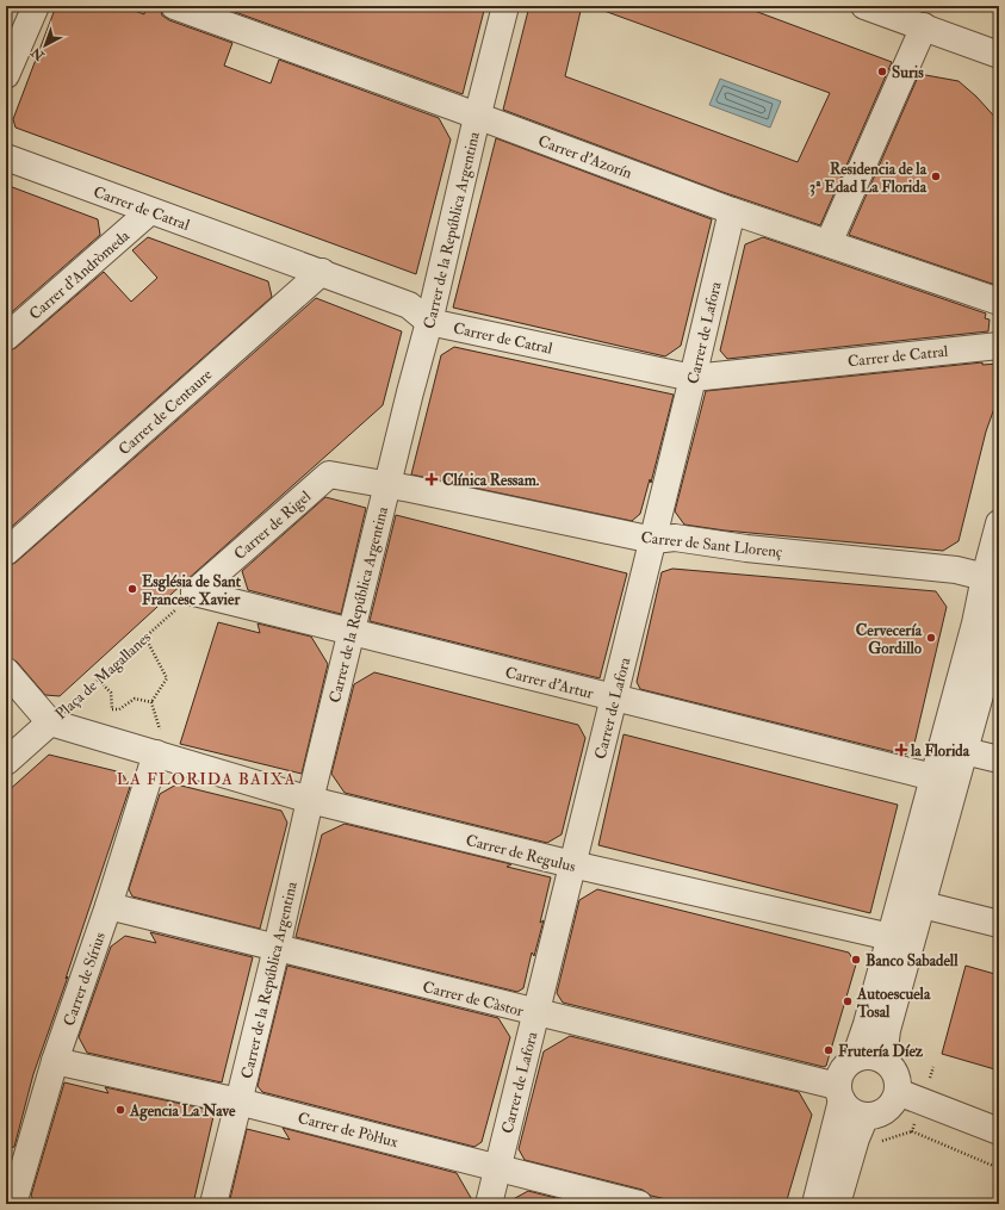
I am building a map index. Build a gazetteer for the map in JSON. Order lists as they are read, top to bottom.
{
  "streets": {
    "street": [
      "Carrer d'Azorín",
      "Carrer de Catral",
      "Carrer de la República Argentina",
      "Carrer d'Andròmeda",
      "Carrer de Lafora",
      "Carrer de Centaure",
      "Carrer de Rigel",
      "Carrer de Sant Llorenç",
      "Plaça de Magallanes",
      "Carrer d'Artur",
      "Carrer de Regulus",
      "Carrer de Sírius",
      "Carrer de Càstor",
      "Carrer de Pòl·lux"
    ]
  },
  "crossings": [
    ["Carrer d'Azorín", "Carrer de la República Argentina"],
    ["Carrer d'Azorín", "Carrer de Lafora"],
    ["Carrer de Catral", "Carrer de la República Argentina"],
    ["Carrer de Catral", "Carrer d'Andròmeda"],
    ["Carrer de Catral", "Carrer de Lafora"],
    ["Carrer de Catral", "Carrer de Centaure"],
    ["Carrer de la República Argentina", "Carrer de Sant Llorenç"],
    ["Carrer de la República Argentina", "Carrer d'Artur"],
    ["Carrer de la República Argentina", "Carrer de Regulus"],
    ["Carrer de la República Argentina", "Carrer de Càstor"],
    ["Carrer de la República Argentina", "Carrer de Pòl·lux"],
    ["Carrer de Lafora", "Carrer de Sant Llorenç"],
    ["Carrer de Lafora", "Carrer d'Artur"],
    ["Carrer de Lafora", "Carrer de Regulus"],
    ["Carrer de Lafora", "Carrer de Càstor"],
    ["Carrer de Lafora", "Carrer de Pòl·lux"],
    ["Carrer de Rigel", "Carrer de Sant Llorenç"],
    ["Carrer de Rigel", "Plaça de Magallanes"],
    ["Carrer de Rigel", "Carrer d'Artur"],
    ["Plaça de Magallanes", "Carrer d'Artur"],
    ["Plaça de Magallanes", "Carrer de Regulus"],
    ["Plaça de Magallanes", "Carrer de Sírius"],
    ["Carrer de Regulus", "Carrer de Sírius"],
    ["Carrer de Sírius", "Carrer de Càstor"],
    ["Carrer de Sírius", "Carrer de Pòl·lux"]
  ],
  "districts": ["LA FLORIDA BAIXA"],
  "places": {
    "other": [
      "Suris",
      "Residencia de la 3ª Edad La Florida",
      "Església de Sant Francesc Xavier",
      "Cervecería Gordillo",
      "Banco Sabadell",
      "Autoescuela Tosal",
      "Frutería Díez",
      "Agencia La Nave"
    ],
    "health": ["Clínica Ressam.", "la Florida"]
  },
  "north": "bottom left"
}
